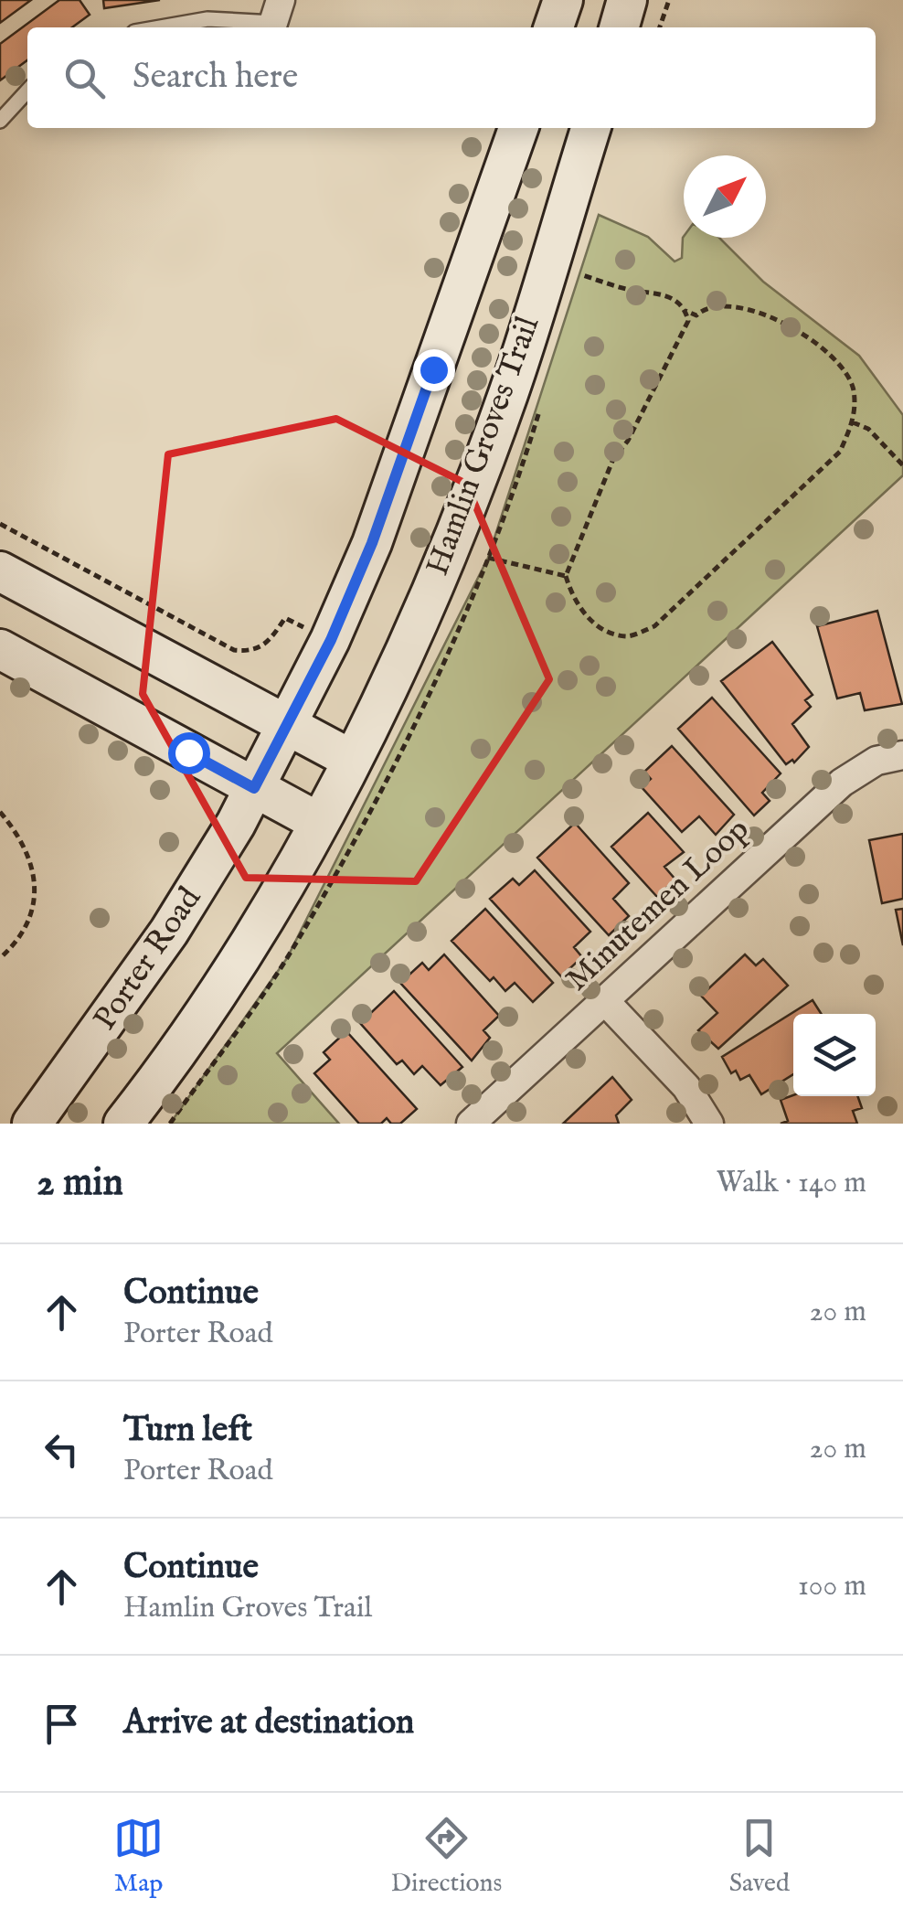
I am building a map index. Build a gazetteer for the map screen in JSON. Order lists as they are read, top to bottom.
{
  "streets": {
    "main road": ["Hamlin Groves Trail", "Porter Road"],
    "street": ["Minutemen Loop"]
  },
  "north": "top right",
  "page": {
    "search": "Search here",
    "heading": ["2 min", "Walk · 140 m"],
    "list": [
      ["Continue", "Porter Road", "20 m"],
      ["Turn left", "Porter Road", "20 m"],
      ["Continue", "Hamlin Groves Trail", "100 m"],
      "Arrive at destination"
    ],
    "nav": ["Map", "Directions", "Saved"]
  }
}
